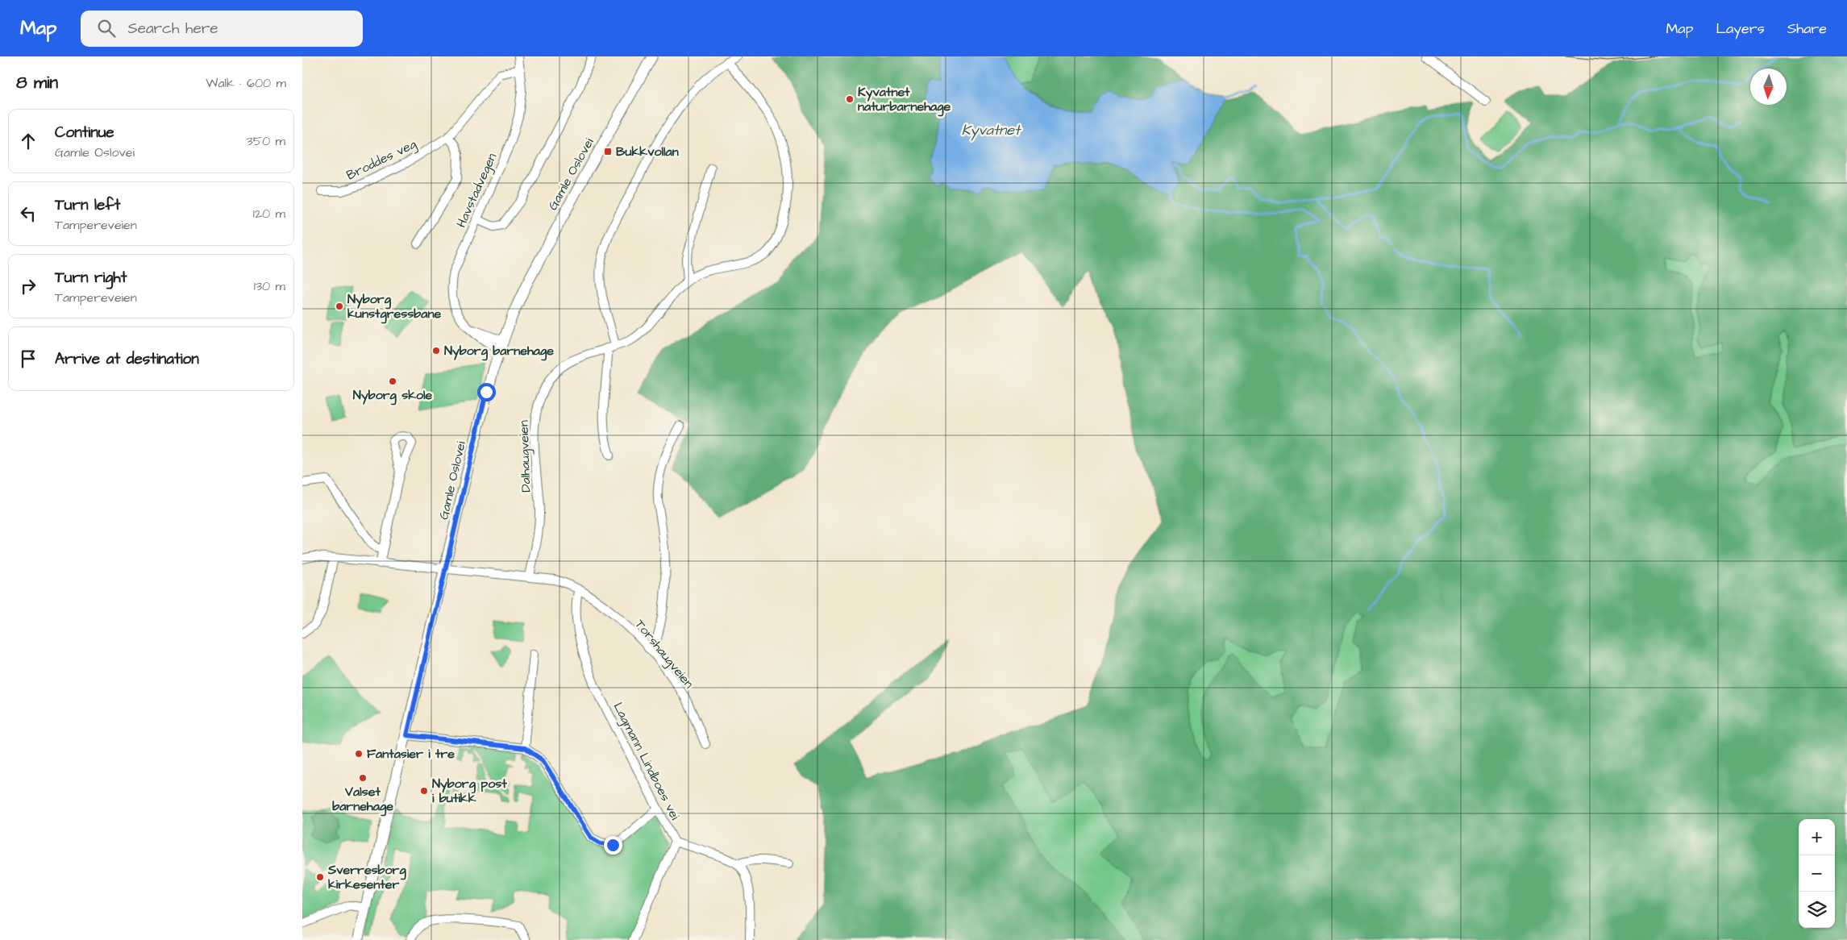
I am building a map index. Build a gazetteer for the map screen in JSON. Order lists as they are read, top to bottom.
{
  "streets": {
    "street": [
      "Broddes veg",
      "Gamle Oslovei",
      "Havstadvegen",
      "Dalhaugveien",
      "Torshaugveien",
      "Lagmann Lindboes vei"
    ]
  },
  "crossings": [
    ["Broddes veg", "Havstadvegen"],
    ["Gamle Oslovei", "Havstadvegen"],
    ["Gamle Oslovei", "Torshaugveien"],
    ["Dalhaugveien", "Torshaugveien"],
    ["Torshaugveien", "Lagmann Lindboes vei"]
  ],
  "water": ["Kyvatnet"],
  "places": {
    "other": [
      "Kyvatnet naturbarnehage",
      "Nyborg kunstgressbane",
      "Nyborg barnehage",
      "Nyborg skole",
      "Fantasier i tre",
      "Valset barnehage",
      "Nyborg post i butikk",
      "Sverresborg kirkesenter"
    ],
    "transit": ["Bukkvollan"]
  },
  "north": "bottom",
  "page": {
    "header": "Map",
    "search": "Search here",
    "nav": ["Map", "Layers", "Share"],
    "heading": ["8 min", "Walk · 600 m"],
    "list": [
      ["Continue", "Gamle Oslovei", "350 m"],
      ["Turn left", "Tampereveien", "120 m"],
      ["Turn right", "Tampereveien", "130 m"],
      "Arrive at destination"
    ],
    "map_buttons": ["+", "−"]
  }
}
